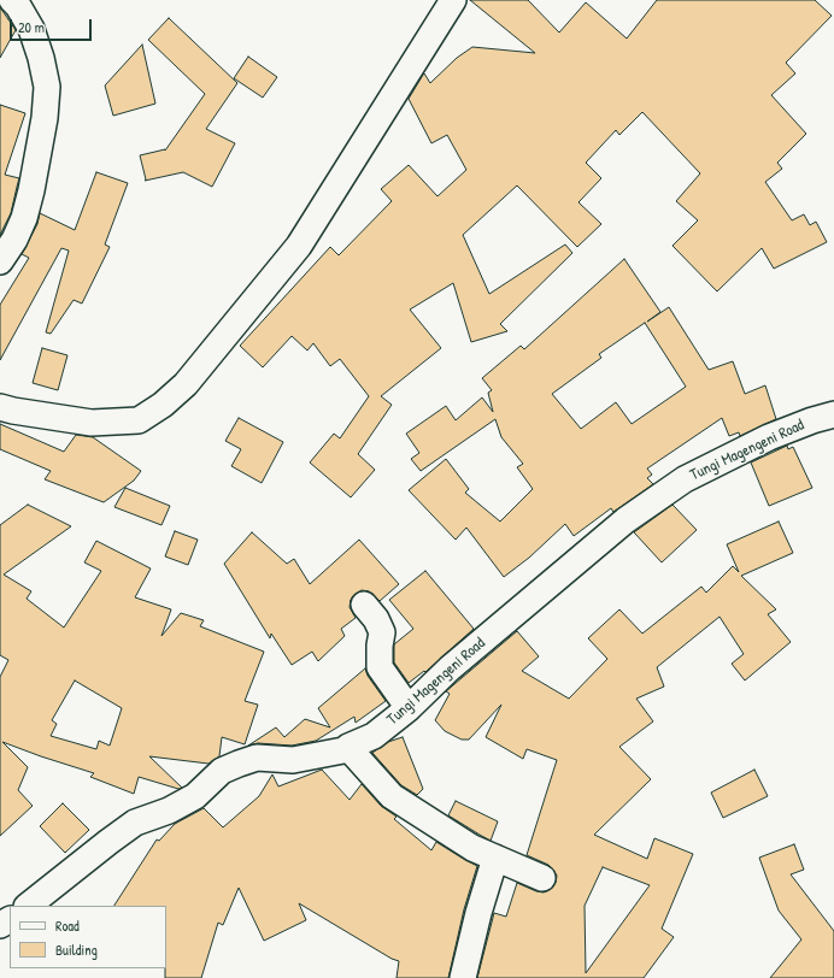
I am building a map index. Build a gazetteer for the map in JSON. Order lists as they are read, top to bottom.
{
  "streets": {
    "street": ["Tungi Magengeni Road"]
  },
  "legend": ["Road", "Building"],
  "scale_bar": "20 m"
}
